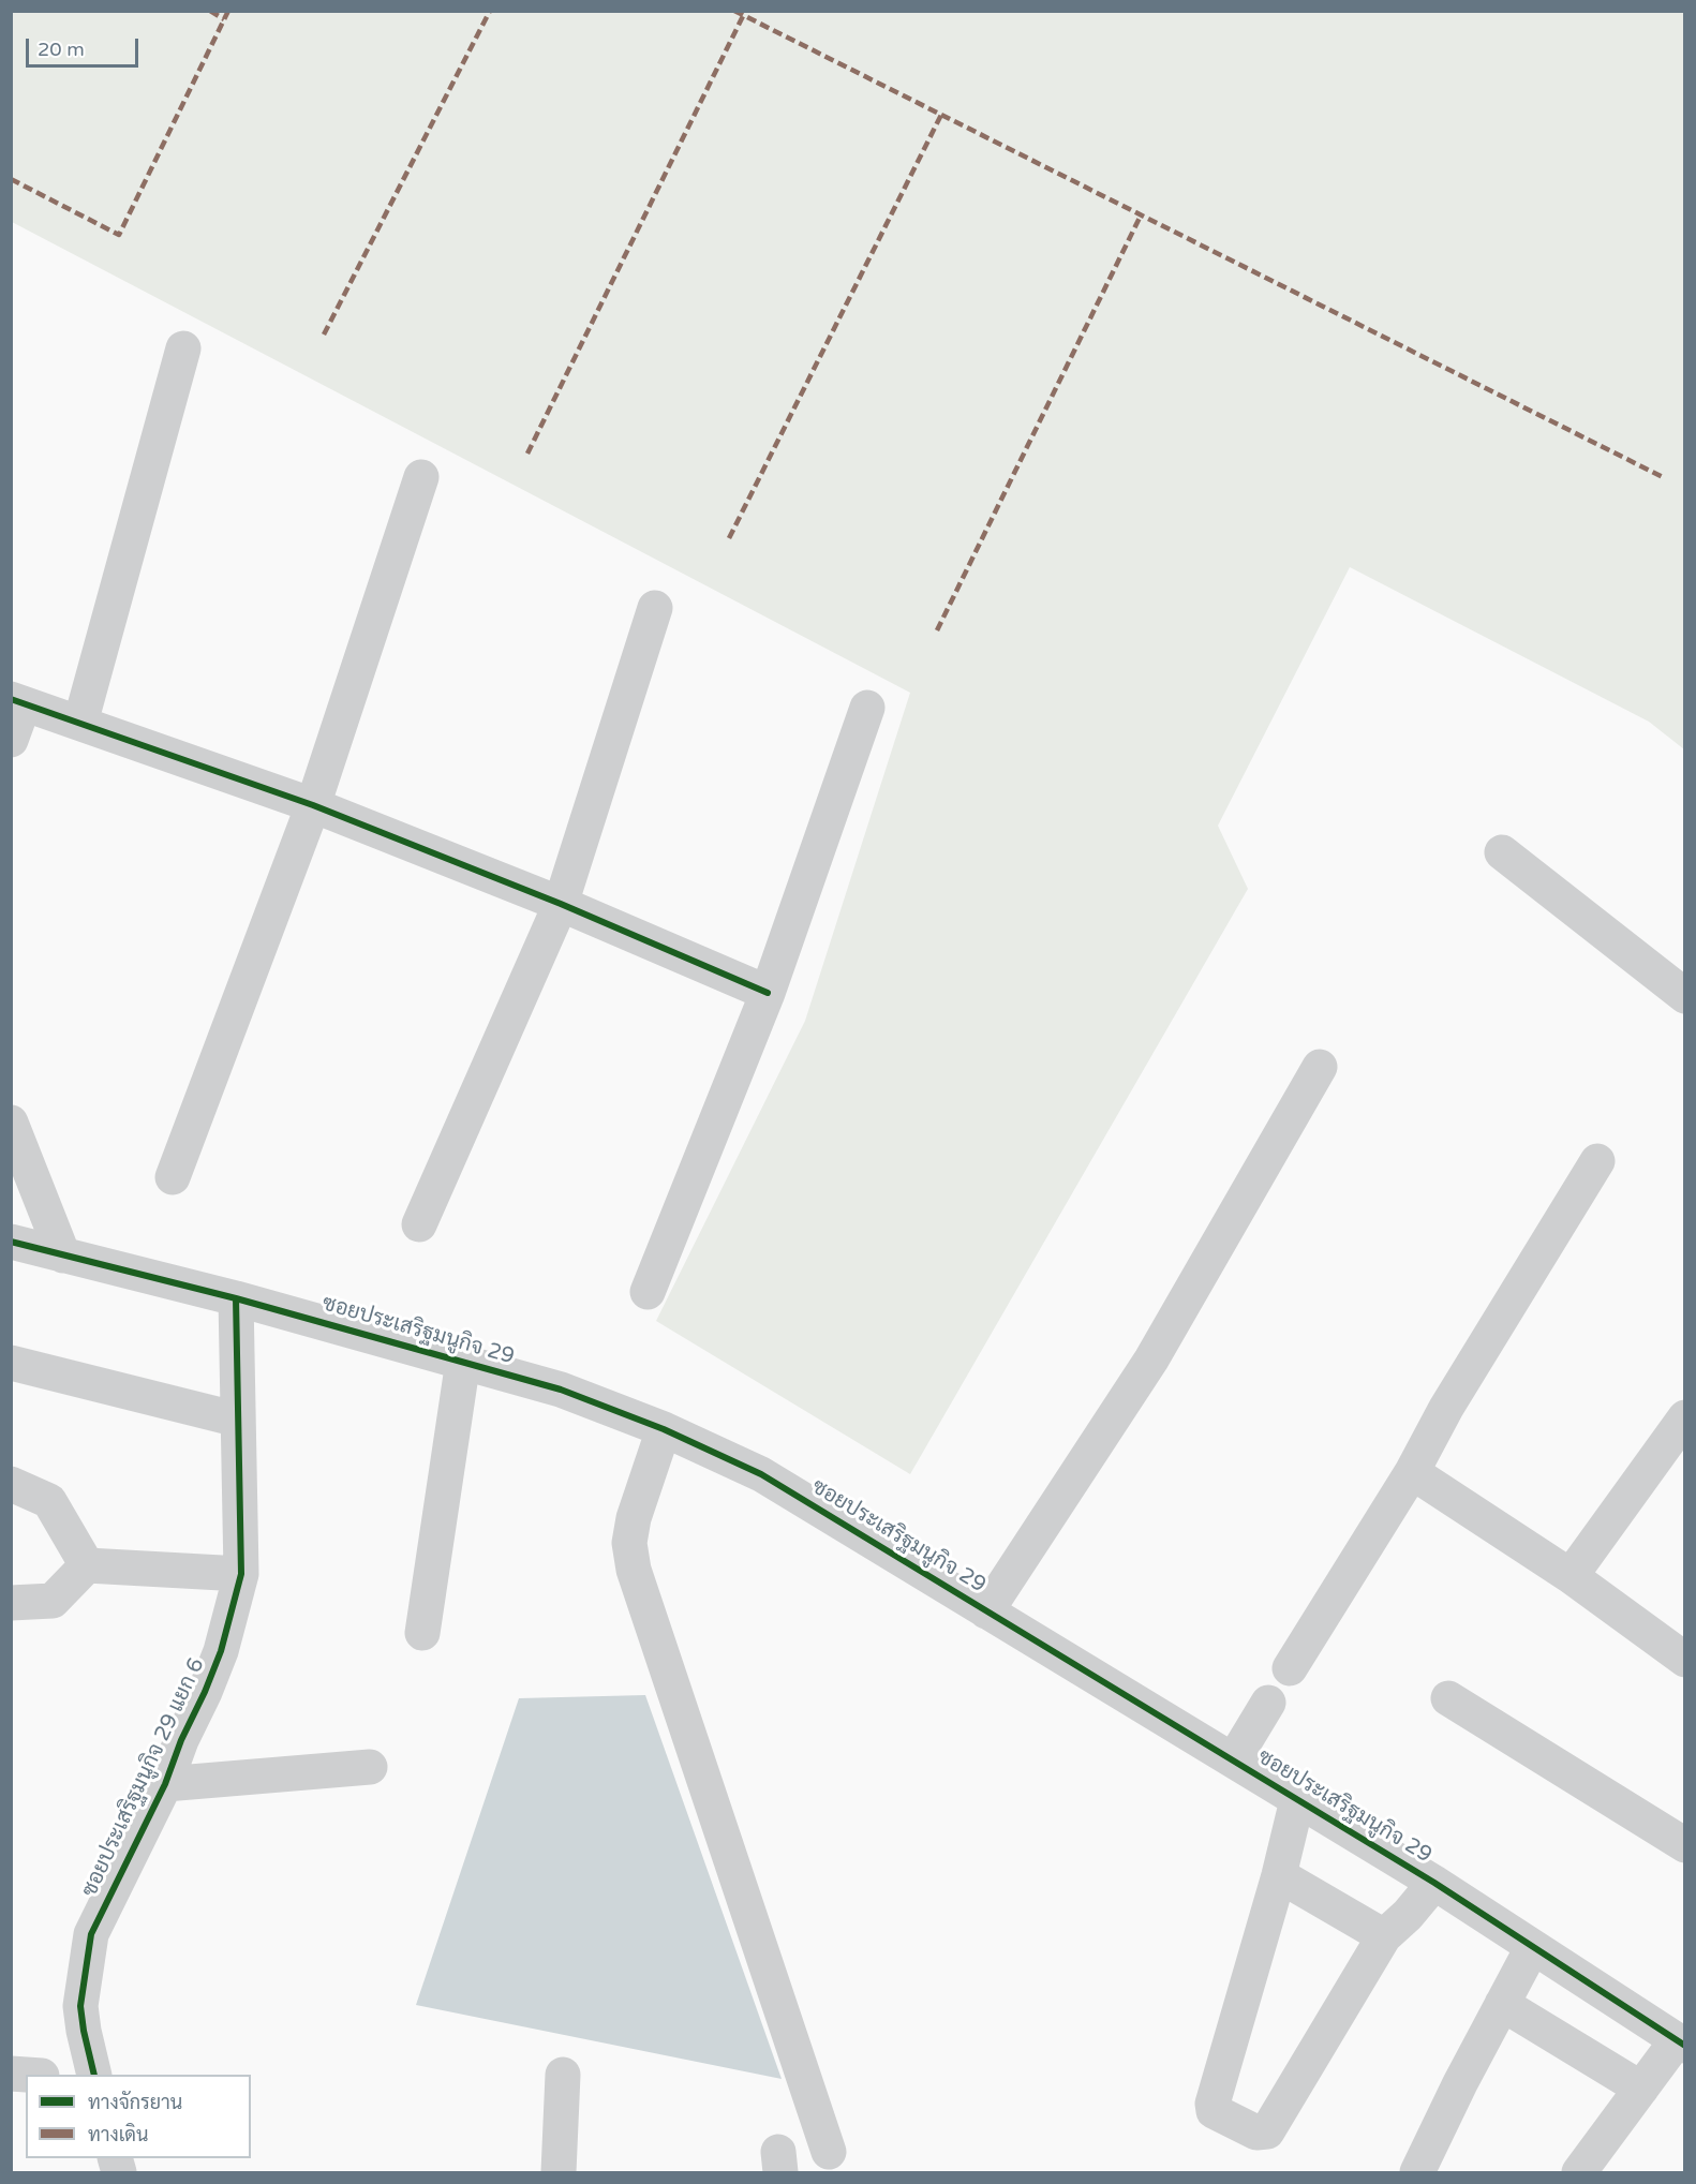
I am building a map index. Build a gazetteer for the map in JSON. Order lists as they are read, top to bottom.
{
  "streets": {
    "street": ["ซอยประเสริฐมนูกิจ 29", "ซอยประเสริฐมนูกิจ 29 แยก 6"]
  },
  "crossings": [
    ["ซอยประเสริฐมนูกิจ 29", "ซอยประเสริฐมนูกิจ 29 แยก 6"]
  ],
  "legend": ["ทางจักรยาน", "ทางเดิน"],
  "scale_bar": "20 m"
}
